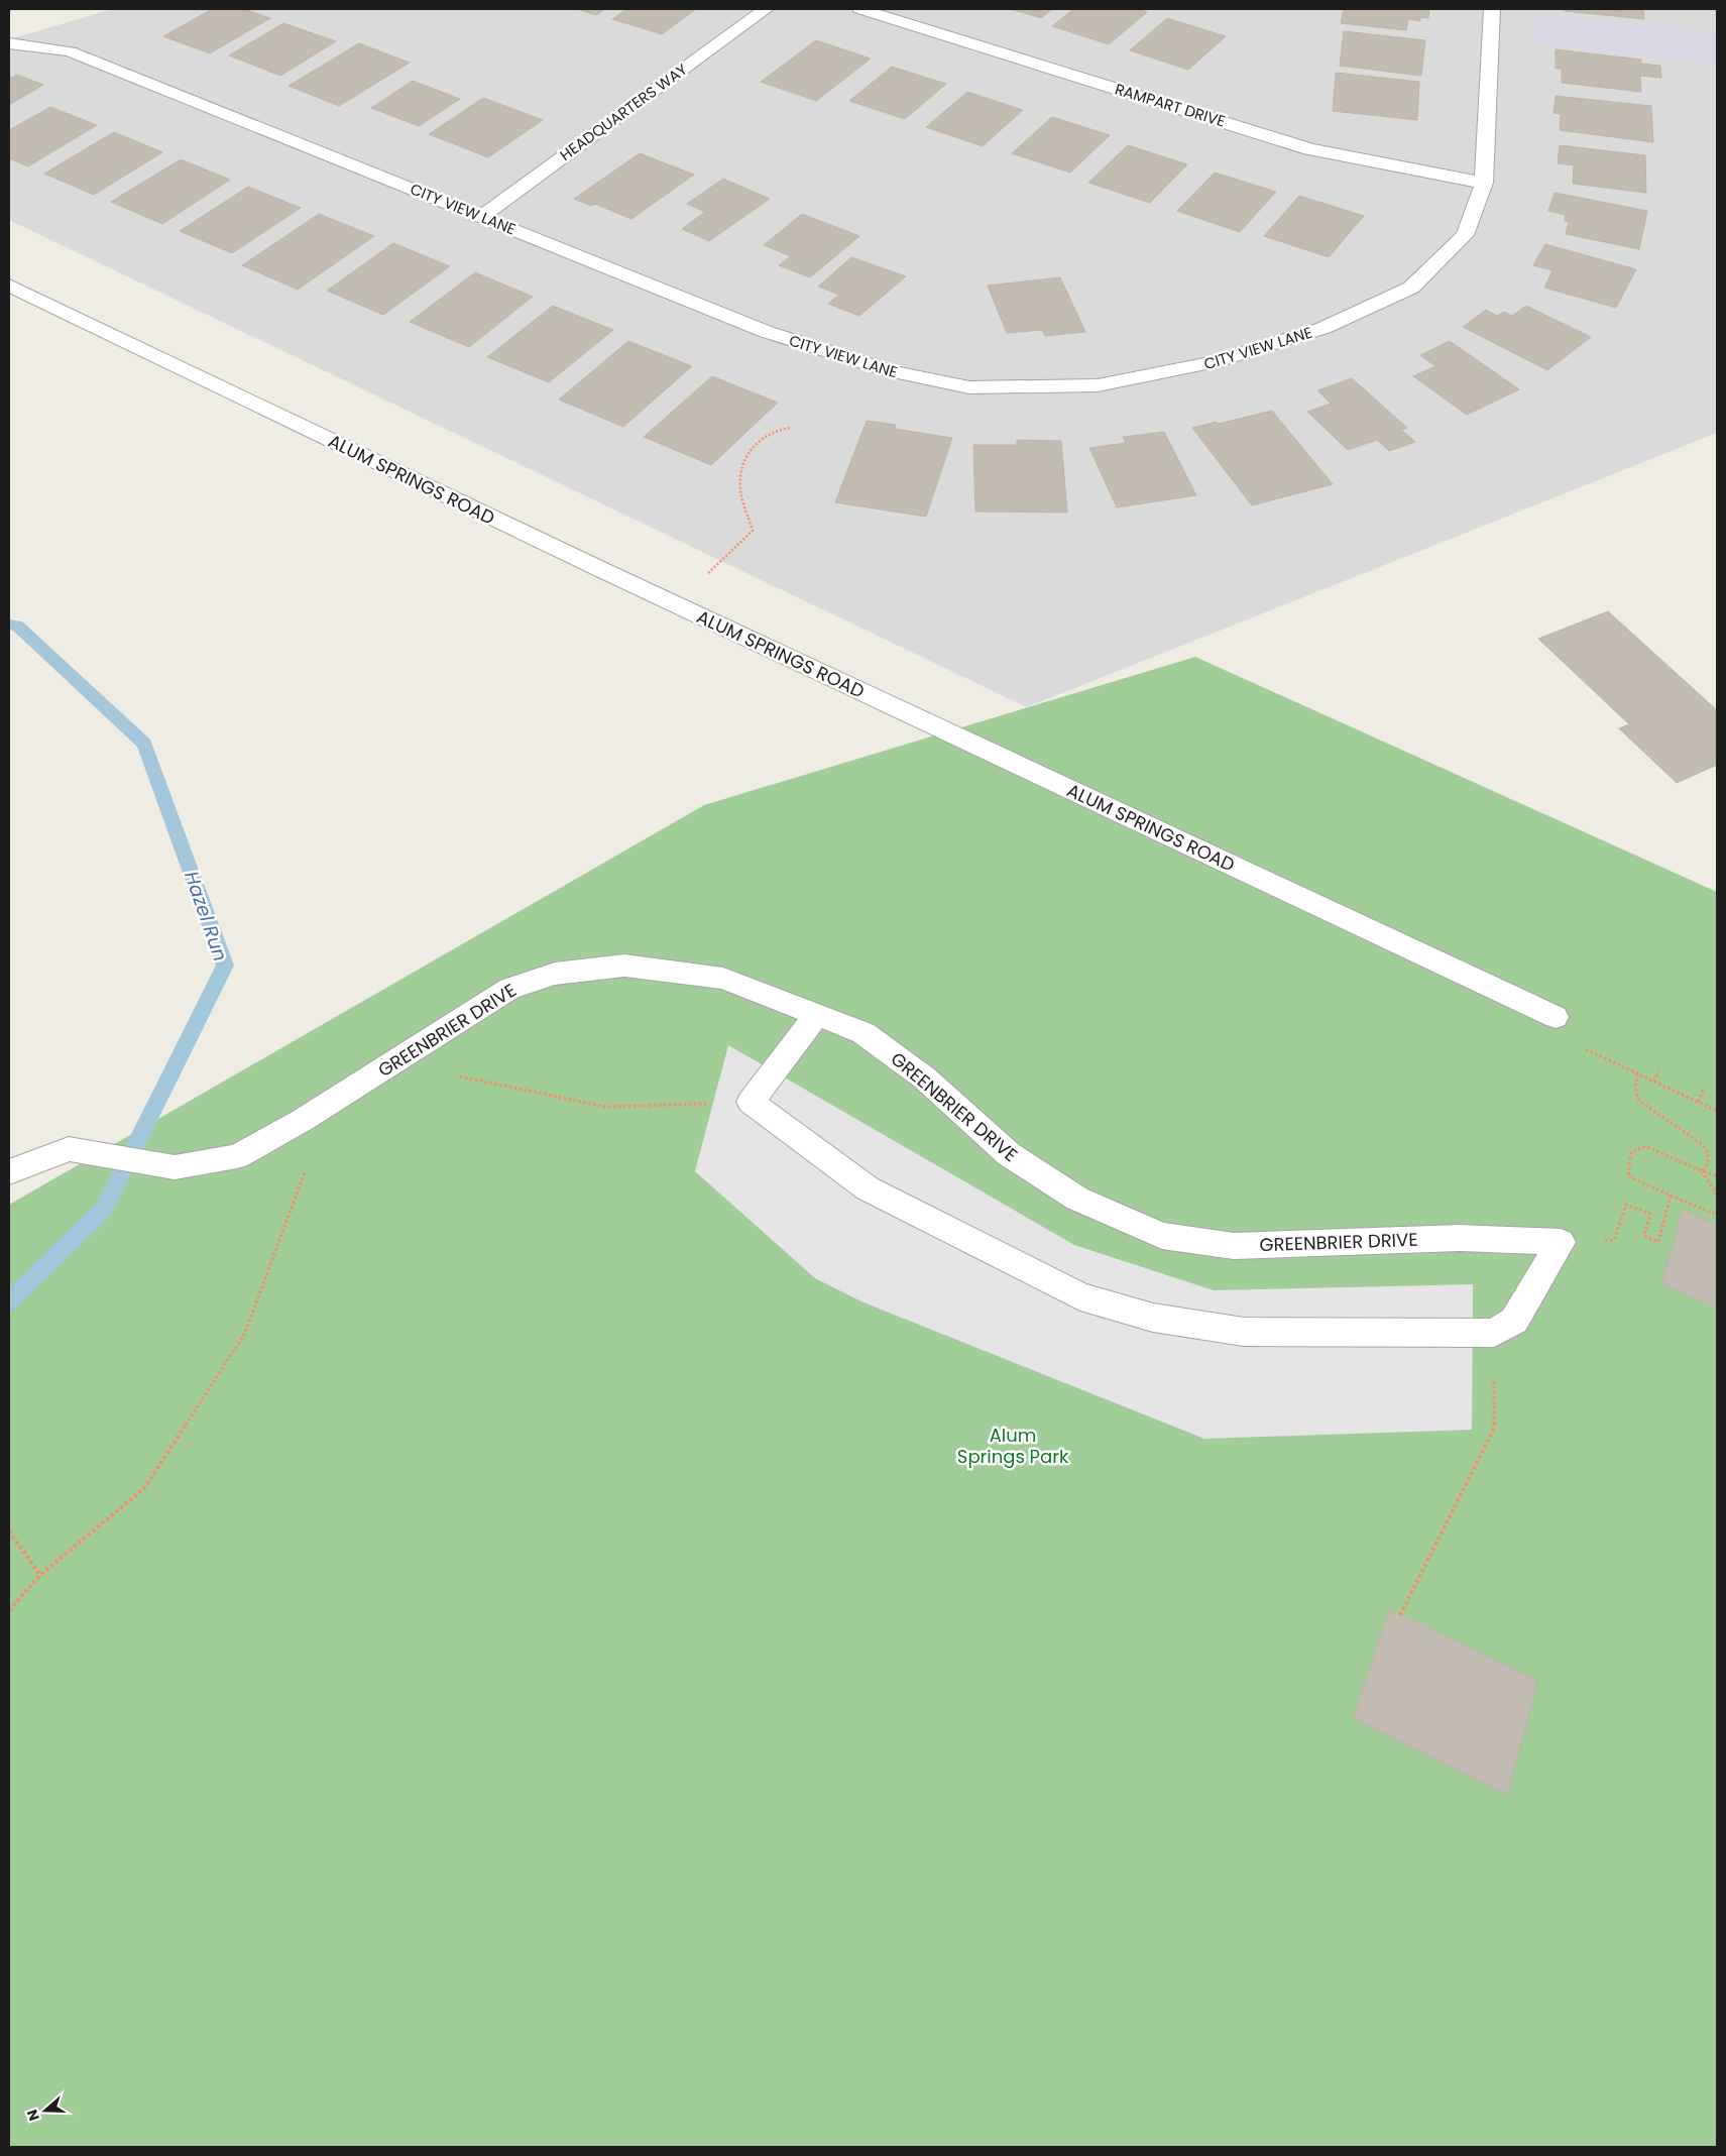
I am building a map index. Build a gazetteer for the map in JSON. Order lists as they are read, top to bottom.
{
  "streets": {
    "street": [
      "RAMPART DRIVE",
      "HEADQUARTERS WAY",
      "CITY VIEW LANE",
      "ALUM SPRINGS ROAD",
      "GREENBRIER DRIVE"
    ]
  },
  "crossings": [
    ["RAMPART DRIVE", "CITY VIEW LANE"],
    ["HEADQUARTERS WAY", "CITY VIEW LANE"]
  ],
  "water": ["Hazel Run"],
  "parks": ["Alum Springs Park"],
  "north": "left"
}
